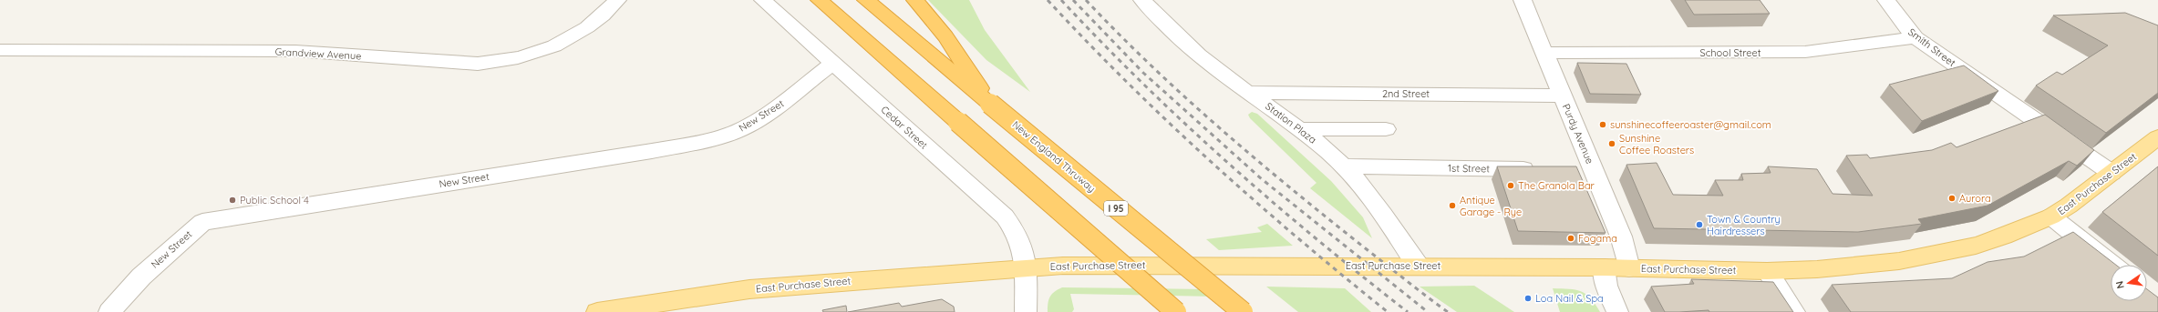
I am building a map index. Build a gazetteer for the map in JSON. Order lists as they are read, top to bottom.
{
  "streets": {
    "highway": ["New England Thruway", "I 95"],
    "main road": ["East Purchase Street"],
    "street": [
      "Smith Street",
      "School Street",
      "Grandview Avenue",
      "2nd Street",
      "New Street",
      "Station Plaza",
      "Cedar Street",
      "Purdy Avenue",
      "1st Street"
    ]
  },
  "crossings": [
    ["Smith Street", "School Street"],
    ["Smith Street", "East Purchase Street"],
    ["School Street", "Purdy Avenue"],
    ["2nd Street", "Station Plaza"],
    ["2nd Street", "Purdy Avenue"],
    ["New Street", "Cedar Street"],
    ["Station Plaza", "1st Street"],
    ["Station Plaza", "East Purchase Street"],
    ["Cedar Street", "East Purchase Street"],
    ["Purdy Avenue", "East Purchase Street"]
  ],
  "places": [
    "sunshinecoffeeroaster@gmail.com",
    "Sunshine Coffee Roasters",
    "The Granola Bar",
    "Aurora",
    "Public School 4",
    "Antique Garage - Rye",
    "Town & Country Hairdressers",
    "Fogama",
    "Loa Nail & Spa"
  ],
  "north": "left"
}
